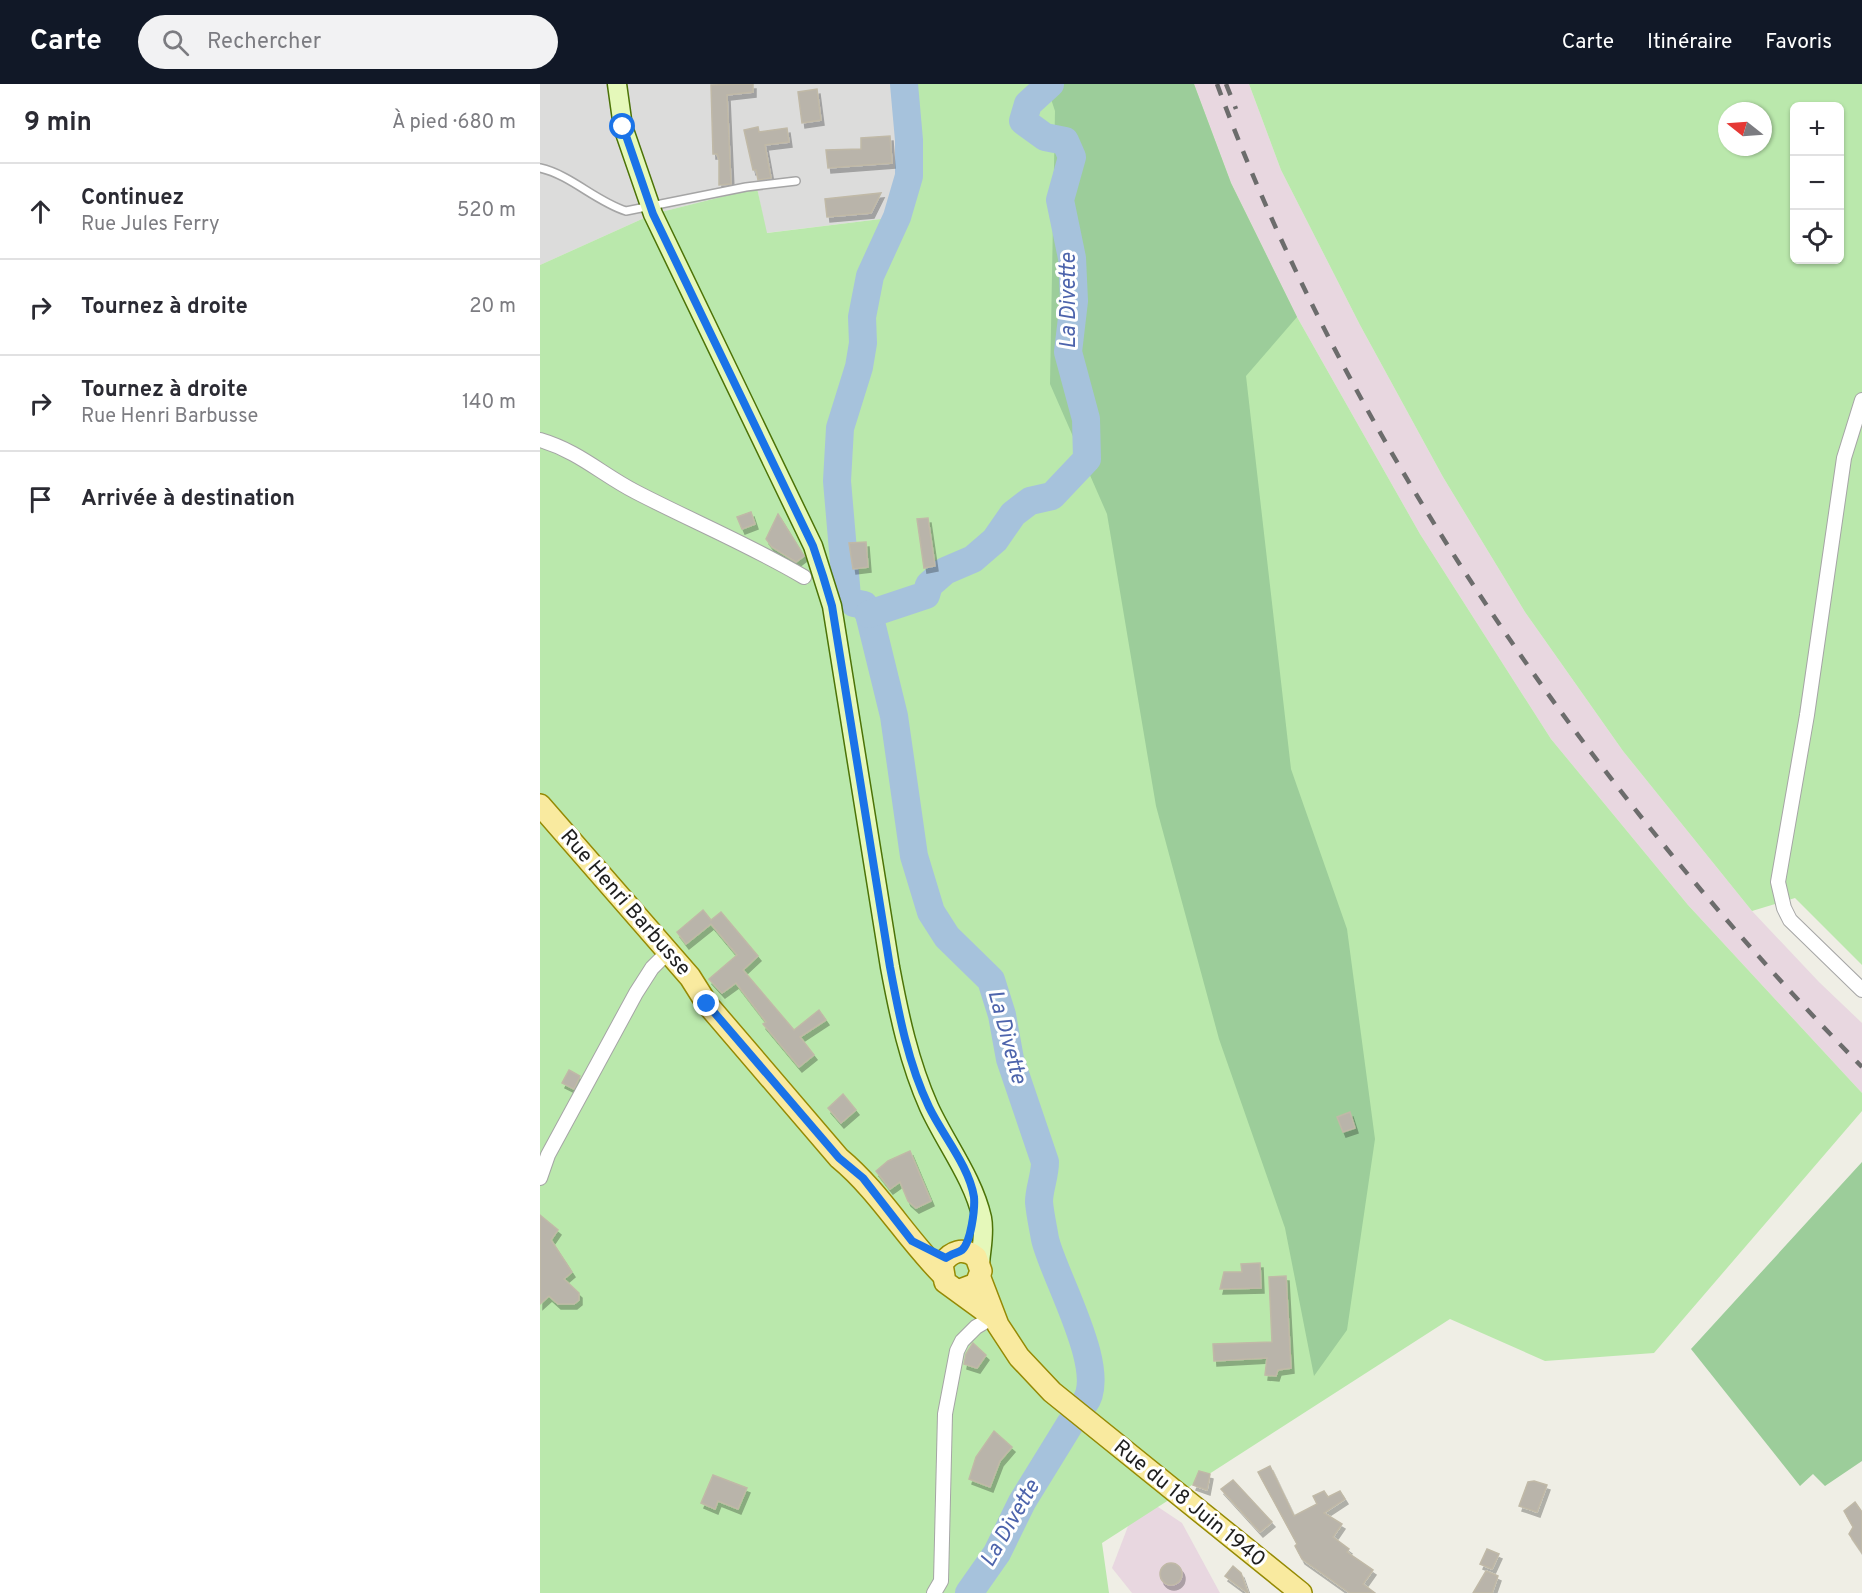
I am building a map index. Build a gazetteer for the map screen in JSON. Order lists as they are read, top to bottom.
{
  "streets": {
    "main road": ["Rue Henri Barbusse", "Rue du 18 Juin 1940"]
  },
  "water": ["La Divette"],
  "north": "left",
  "page": {
    "header": "Carte",
    "search": "Rechercher",
    "nav": ["Carte", "Itinéraire", "Favoris"],
    "heading": ["9 min", "À pied · 680 m"],
    "map_buttons": ["+", "−"],
    "list": [
      ["Continuez", "Rue Jules Ferry", "520 m"],
      ["Tournez à droite", "20 m"],
      ["Tournez à droite", "Rue Henri Barbusse", "140 m"],
      "Arrivée à destination"
    ]
  }
}
